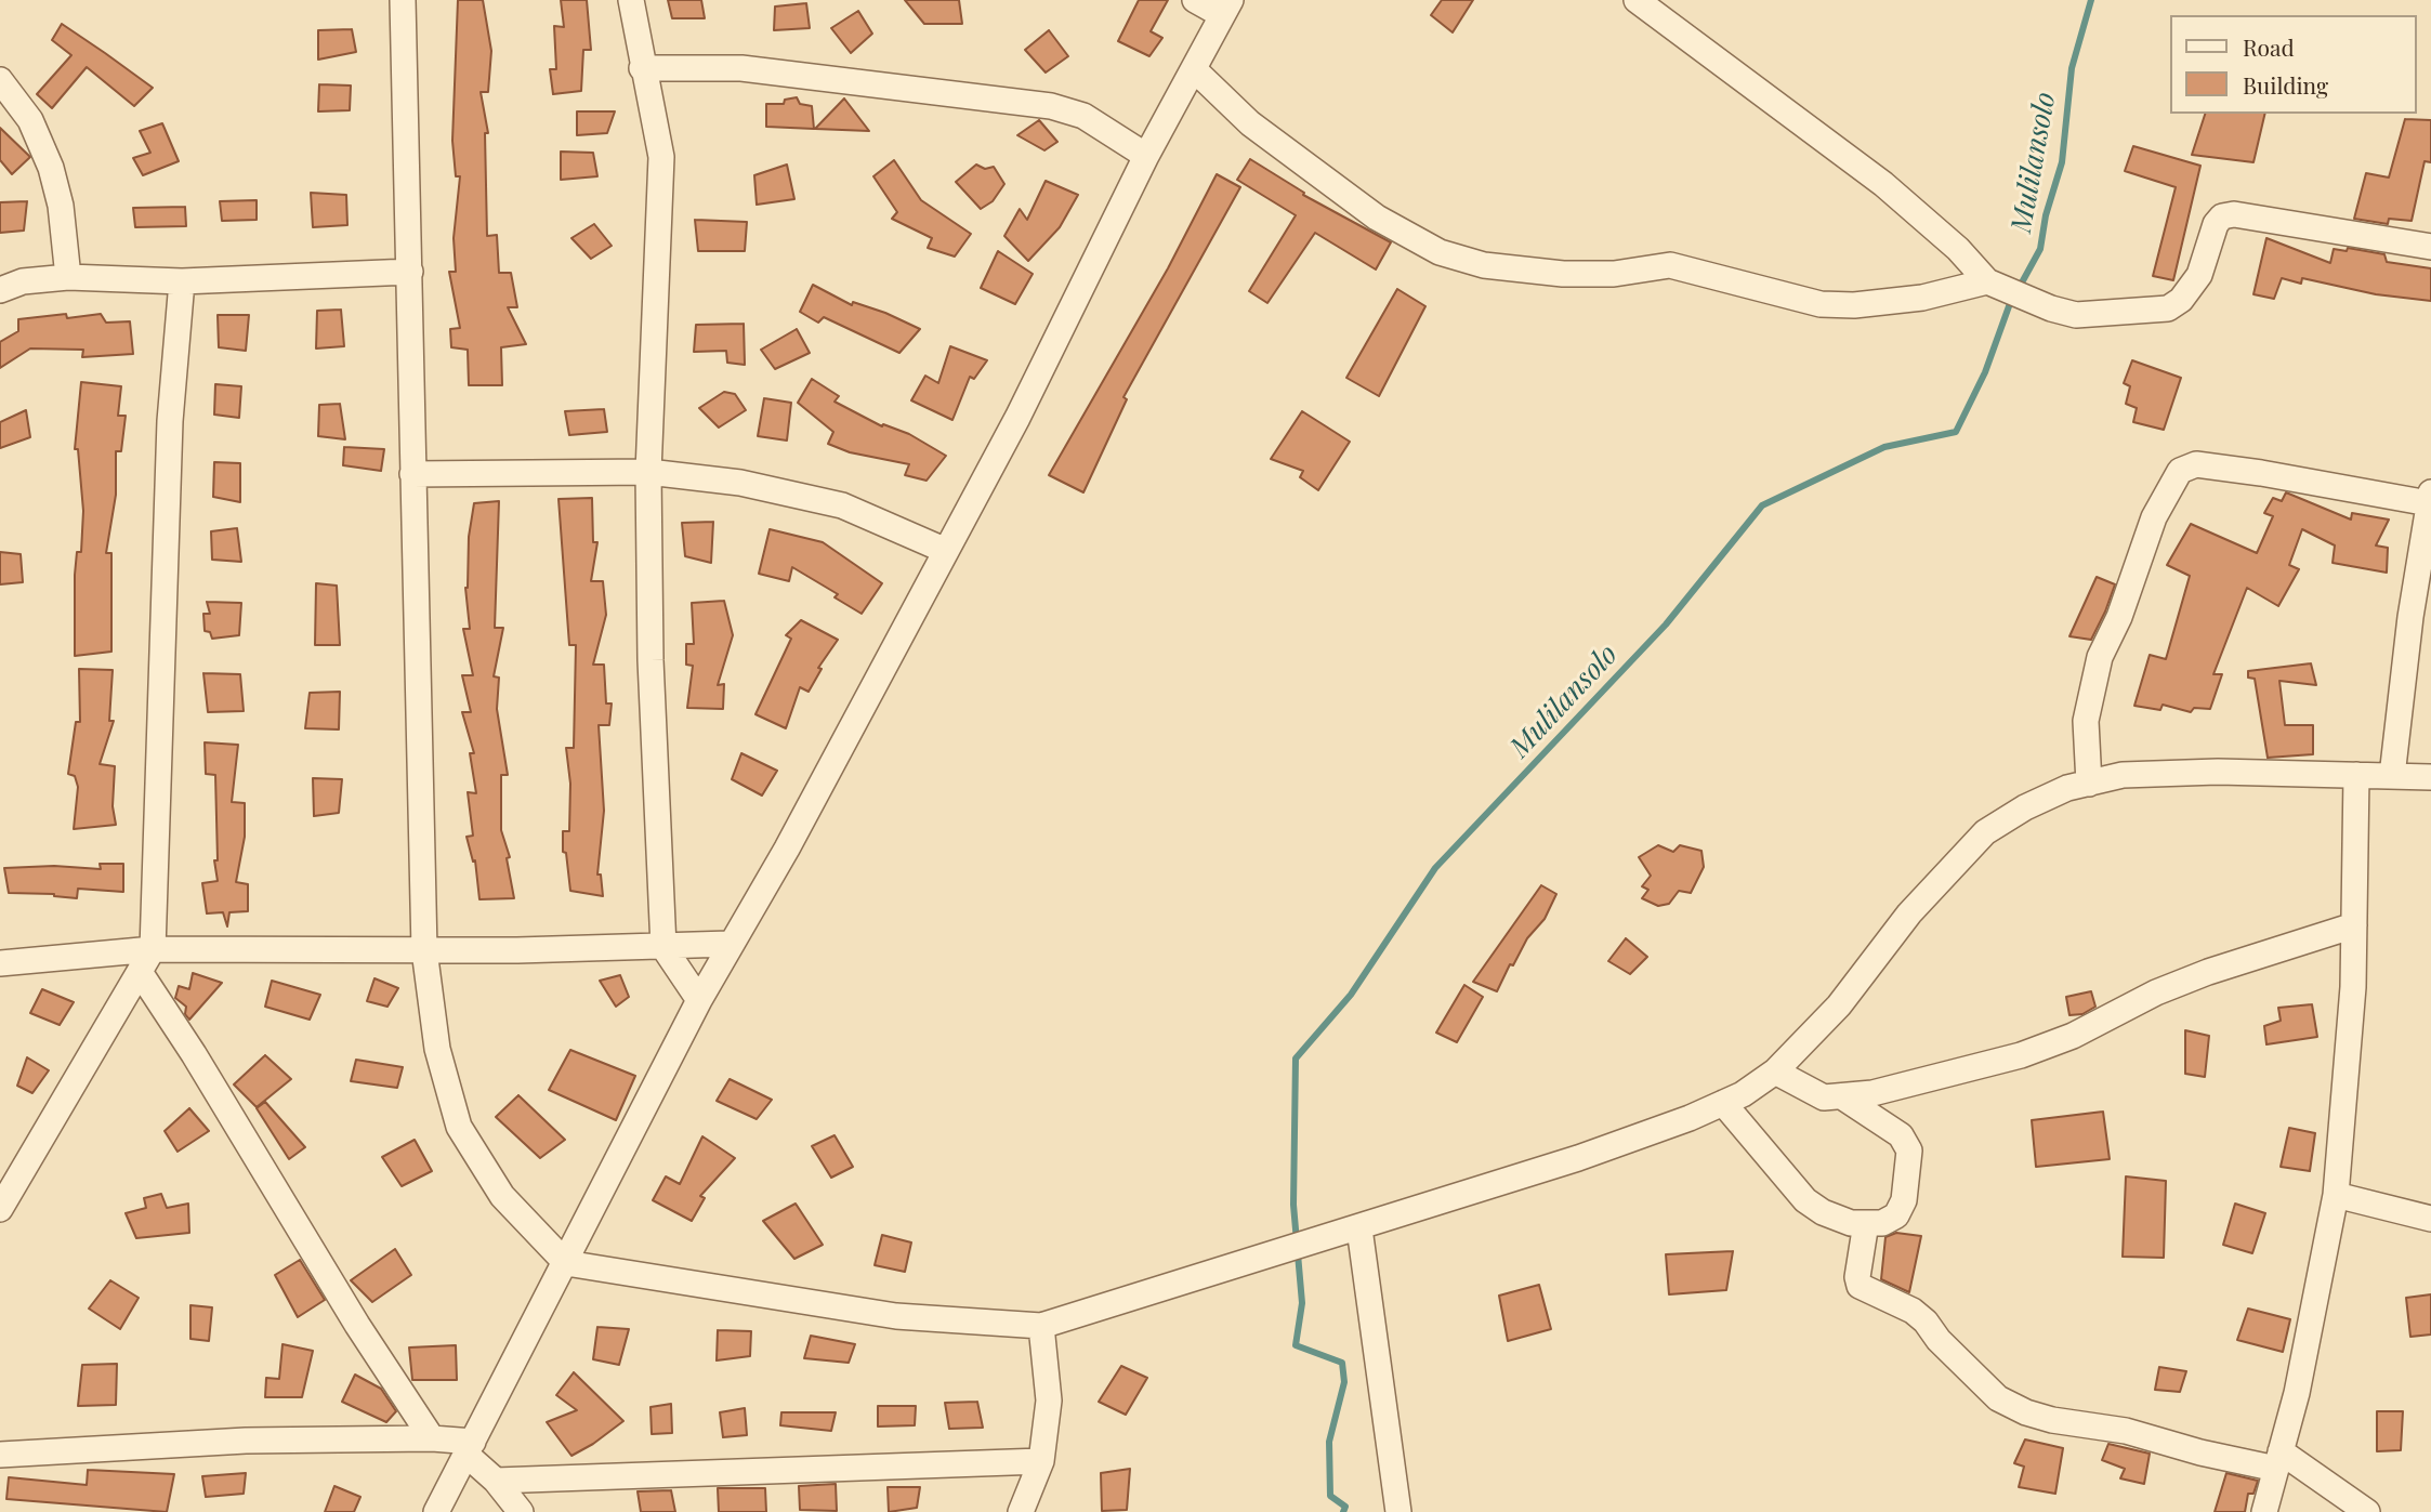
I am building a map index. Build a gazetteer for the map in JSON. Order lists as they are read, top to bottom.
{
  "water": ["Mulilansolo"],
  "legend": ["Road", "Building"]
}
